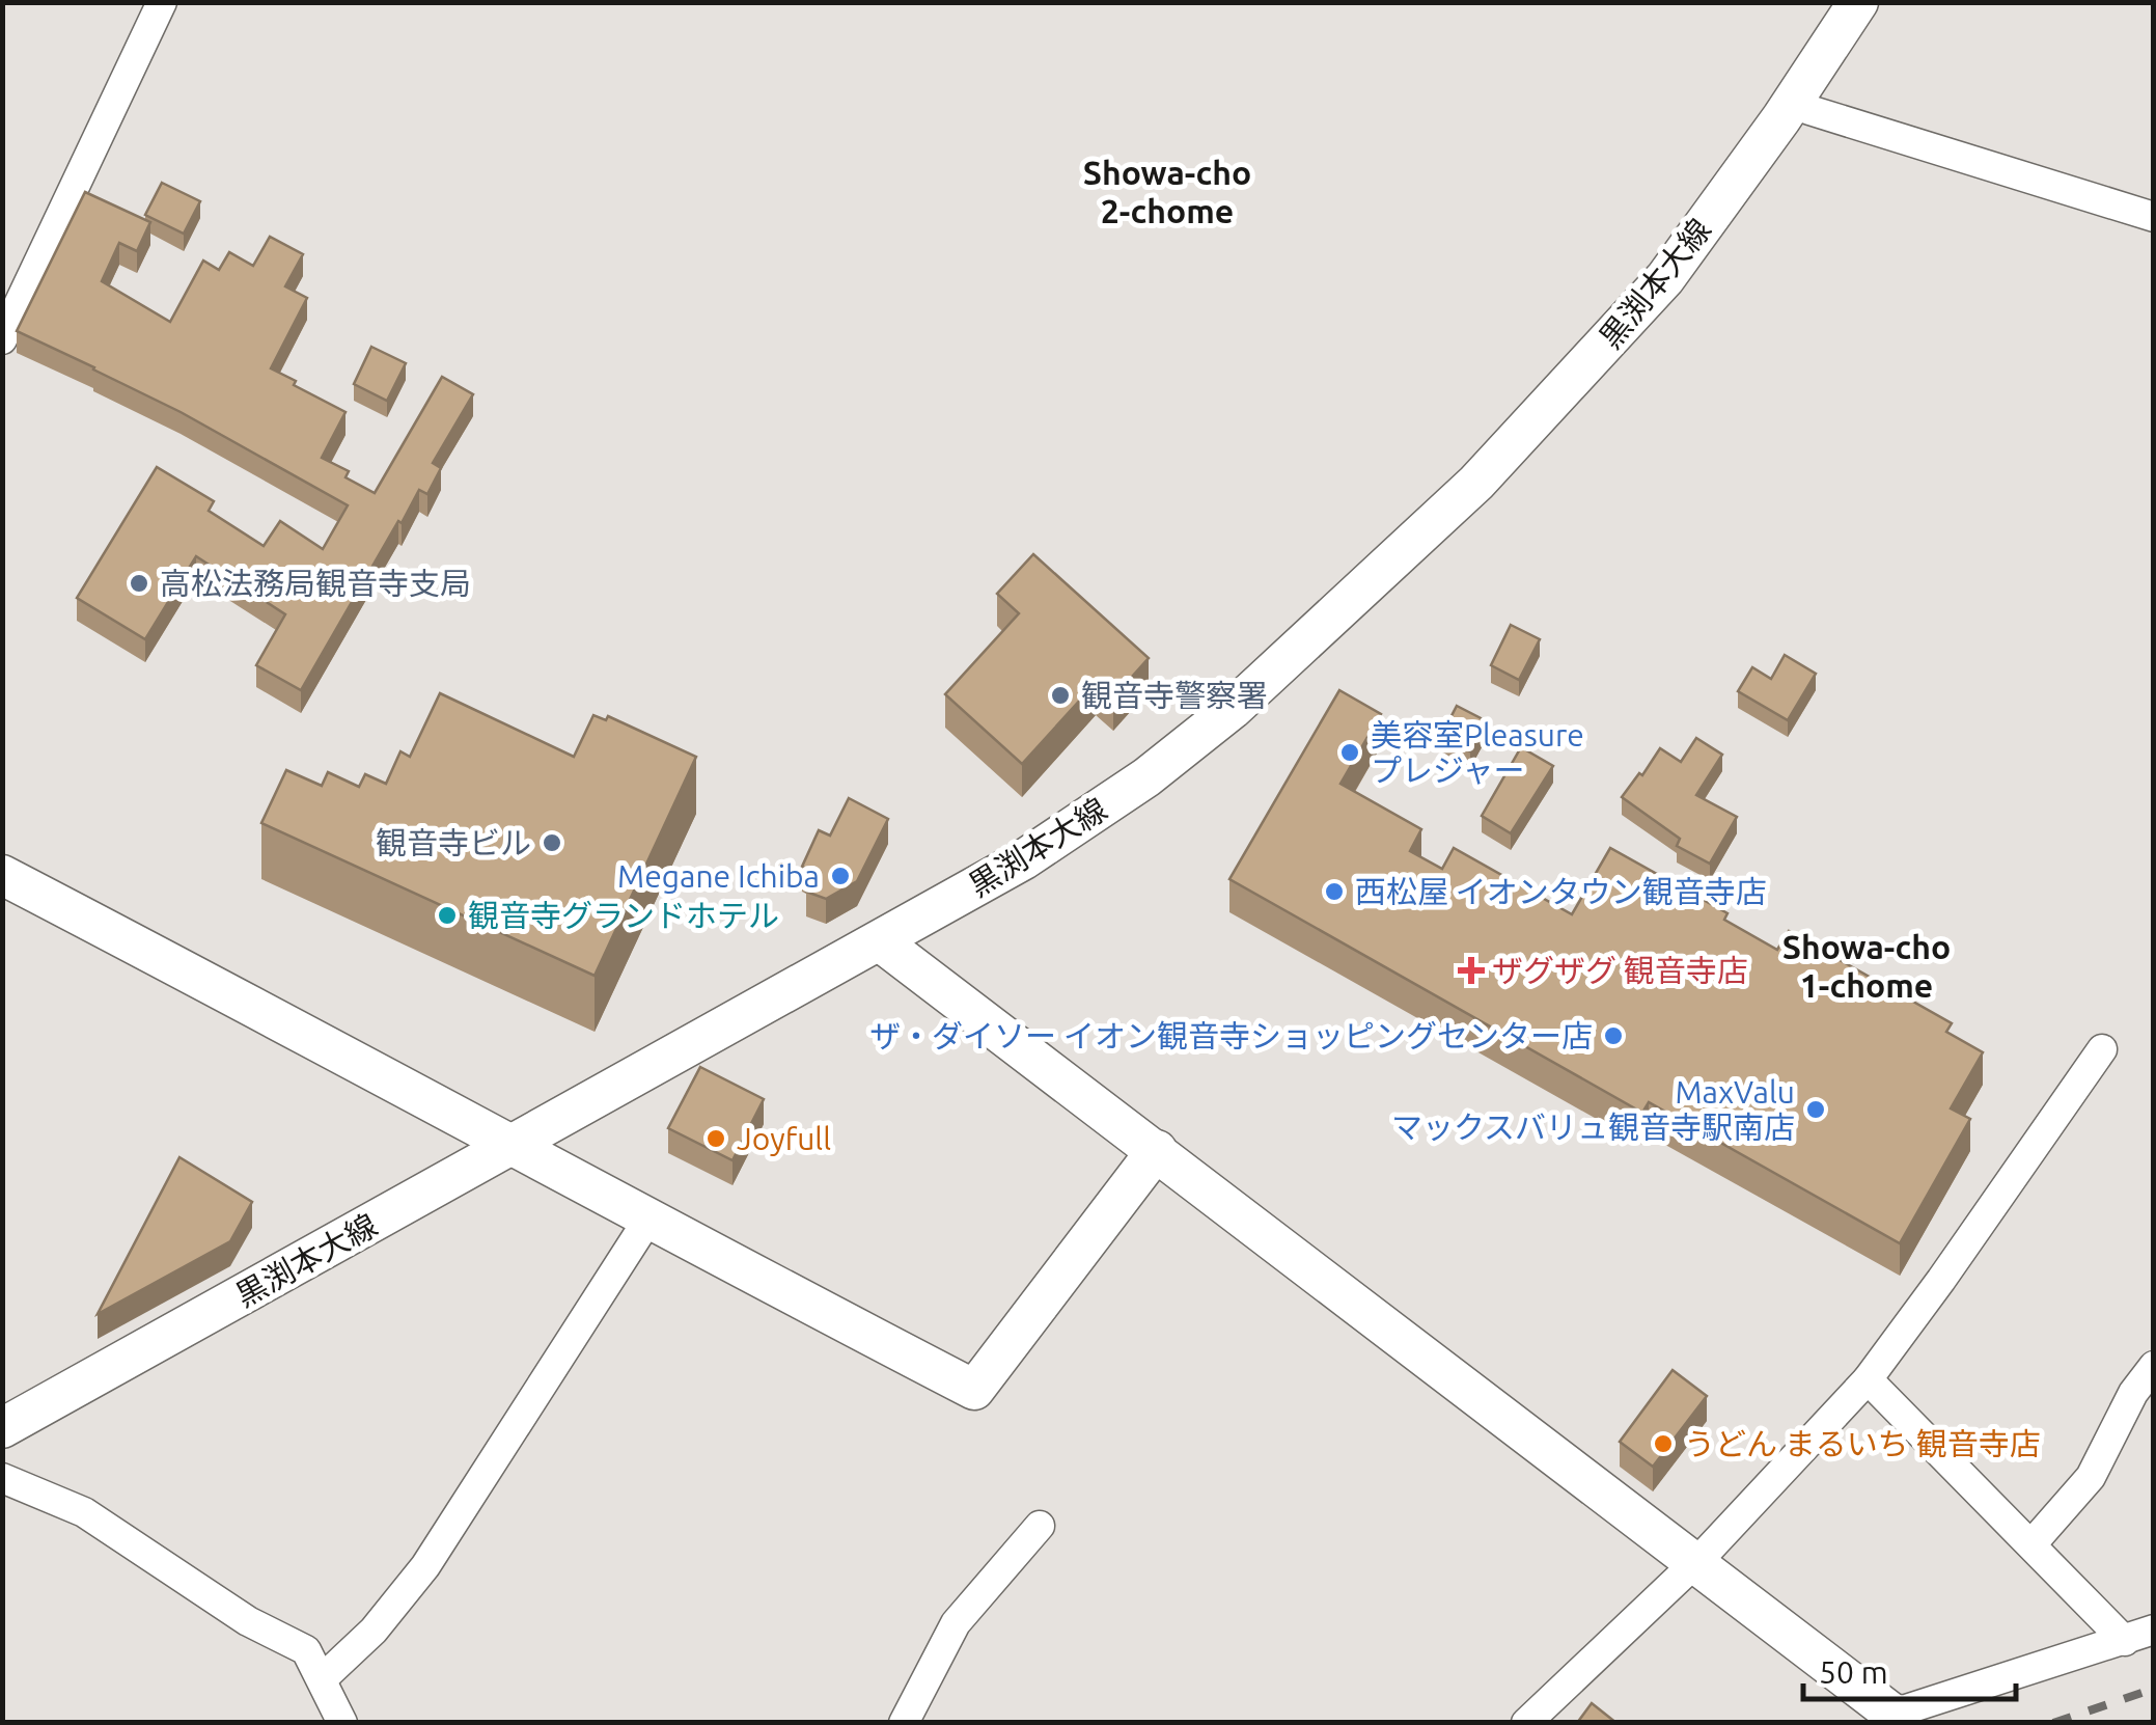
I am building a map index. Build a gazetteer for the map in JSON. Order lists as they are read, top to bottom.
{
  "streets": {
    "street": ["黒渕本大線"]
  },
  "districts": ["Showa-cho 2-chome", "Showa-cho 1-chome"],
  "places": {
    "other": [
      "高松法務局観音寺支局",
      "観音寺警察署",
      "美容室Pleasure プレジャー",
      "観音寺ビル",
      "Megane Ichiba",
      "西松屋 イオンタウン観音寺店",
      "観音寺グランドホテル",
      "ザ・ダイソー イオン観音寺ショッピングセンター店",
      "MaxValu マックスバリュ観音寺駅南店",
      "Joyfull",
      "うどん まるいち 観音寺店"
    ],
    "health": ["ザグザグ 観音寺店"]
  },
  "scale_bar": "50 m"
}
